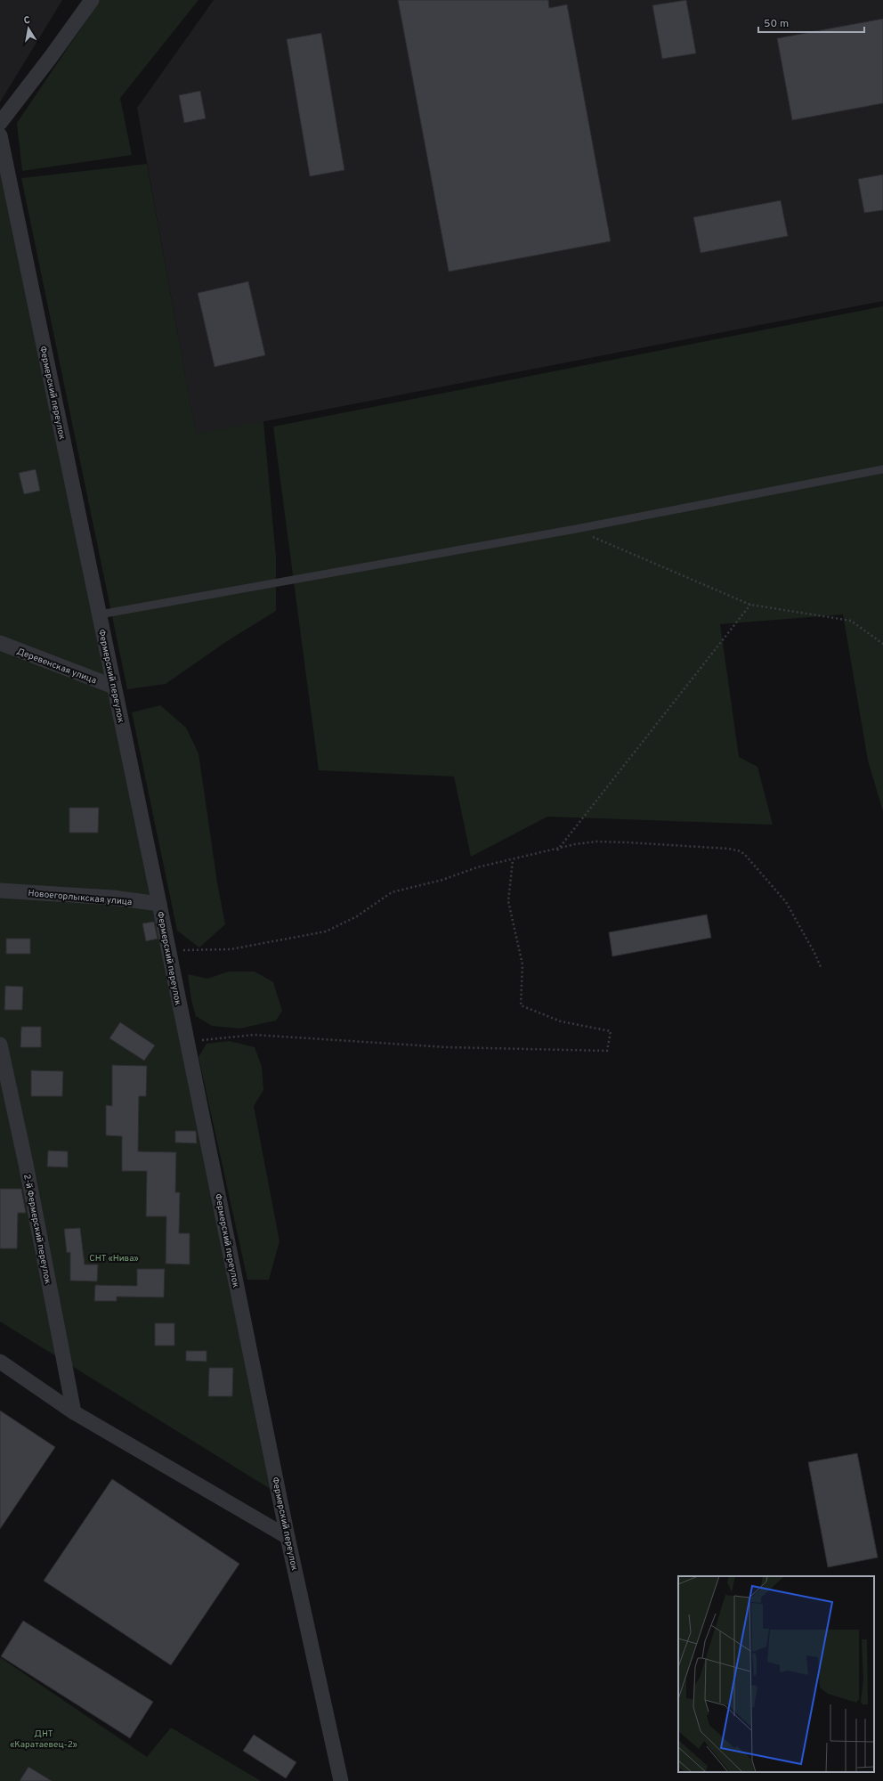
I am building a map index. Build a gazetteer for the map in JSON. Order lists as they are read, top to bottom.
{
  "streets": {
    "street": [
      "Фермерский переулок",
      "Деревенская улица",
      "Новоегорлыкская улица",
      "2-й Фермерский переулок"
    ]
  },
  "crossings": [
    ["Фермерский переулок", "Деревенская улица"],
    ["Фермерский переулок", "Новоегорлыкская улица"]
  ],
  "parks": ["СНТ «Нива»", "ДНТ «Каратаевец-2»"],
  "scale_bar": "50 m",
  "north": "top"
}
